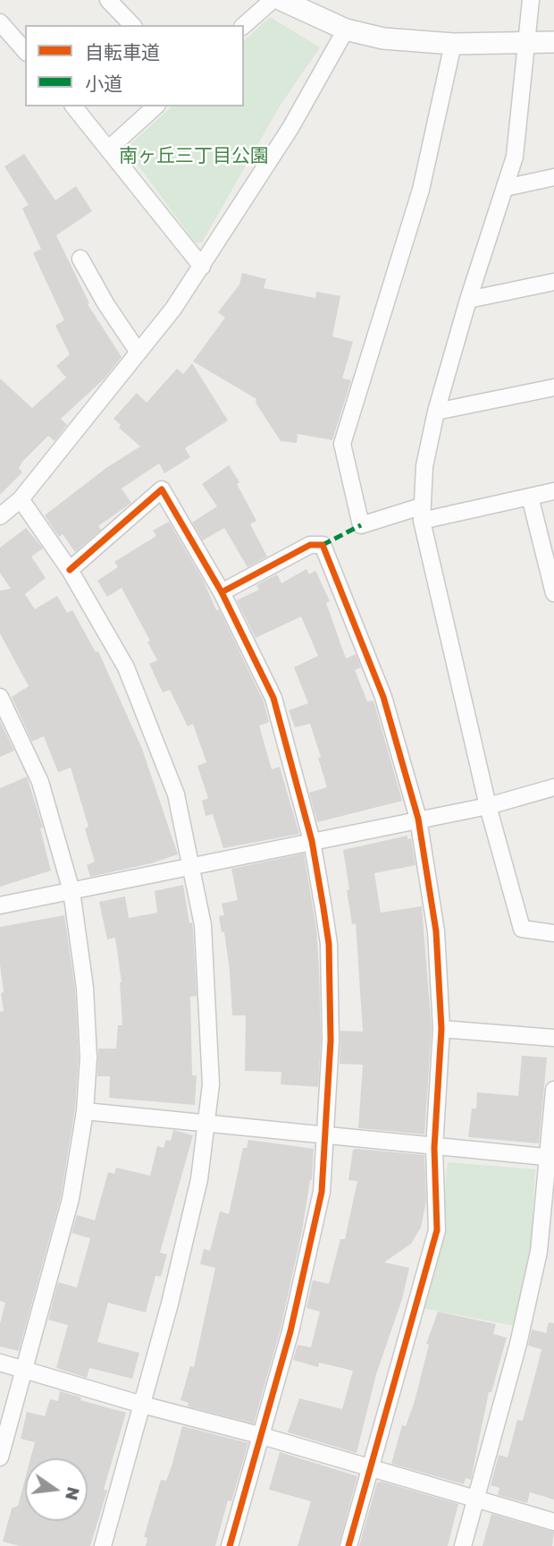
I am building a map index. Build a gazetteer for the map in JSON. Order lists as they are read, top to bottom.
{
  "parks": ["南ヶ丘三丁目公園"],
  "legend": ["自転車道", "小道"],
  "north": "right"
}
